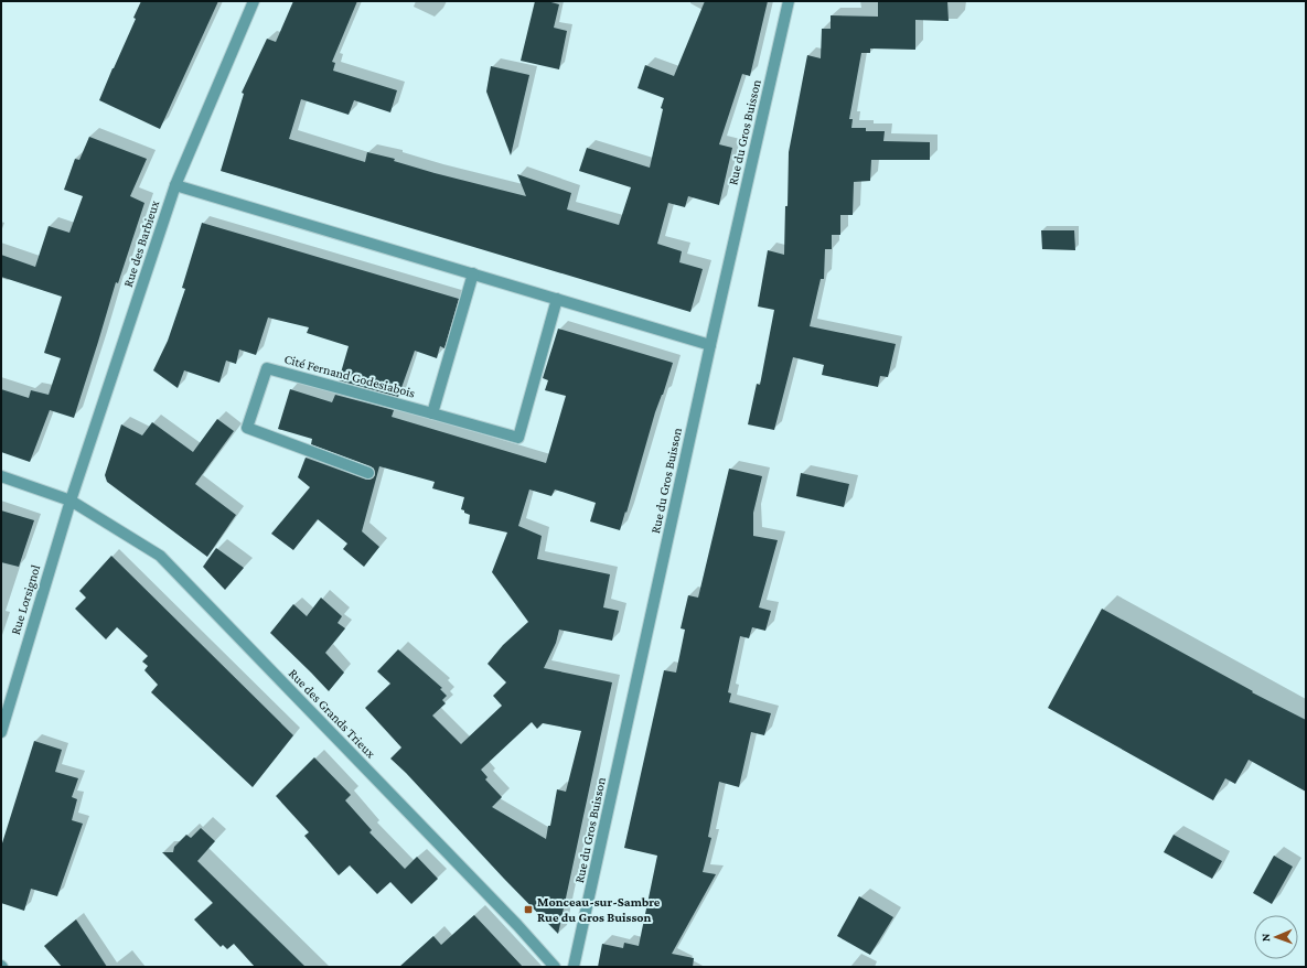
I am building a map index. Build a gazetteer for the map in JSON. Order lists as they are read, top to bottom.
{
  "streets": {
    "street": [
      "Rue du Gros Buisson",
      "Rue des Barbieux",
      "Cité Fernand Godesiabois",
      "Rue Lorsignol",
      "Rue des Grands Trieux"
    ]
  },
  "crossings": [
    ["Rue des Barbieux", "Rue Lorsignol"],
    ["Rue des Barbieux", "Rue des Grands Trieux"],
    ["Rue Lorsignol", "Rue des Grands Trieux"]
  ],
  "places": {
    "transit": ["Monceau-sur-Sambre Rue du Gros Buisson"]
  },
  "north": "left"
}
